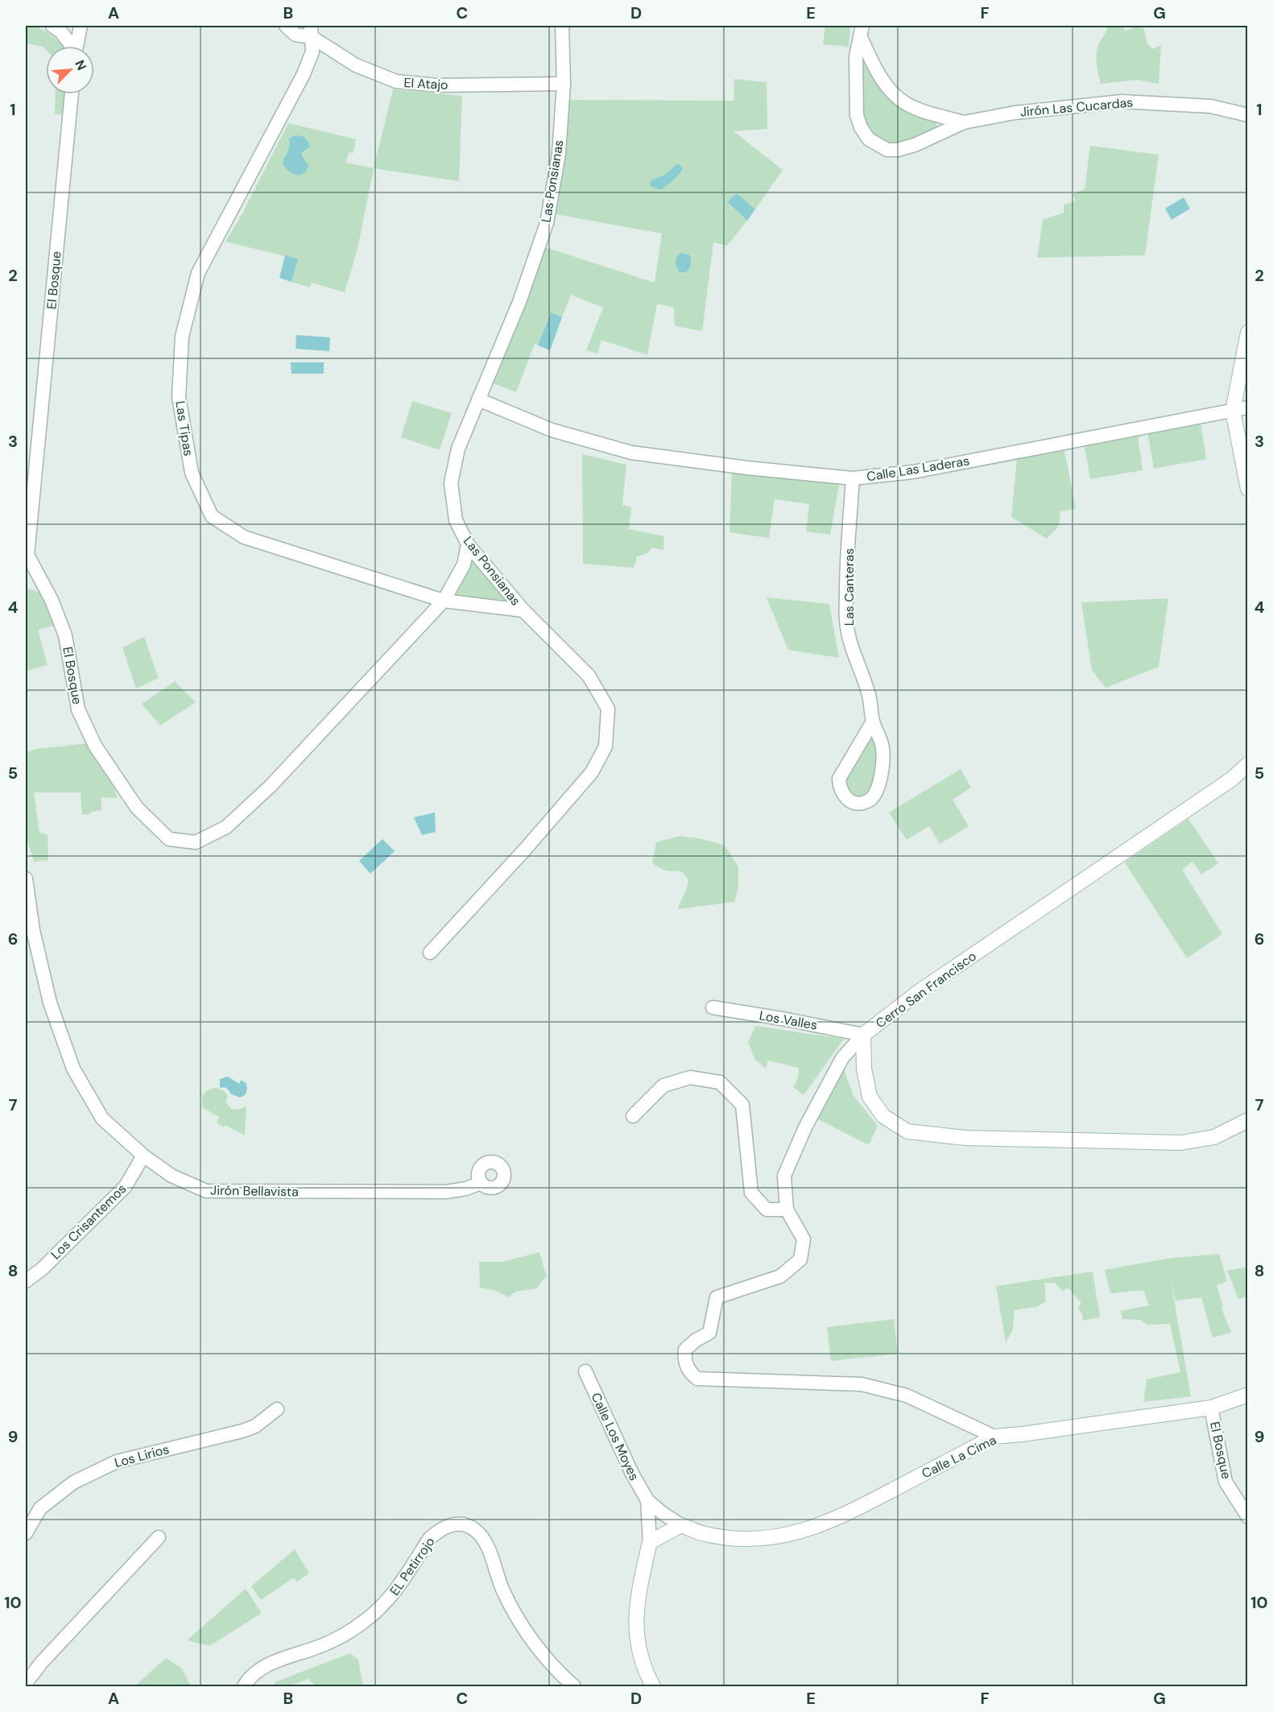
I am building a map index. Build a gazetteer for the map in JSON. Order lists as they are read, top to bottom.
{
  "streets": {
    "street": [
      "El Atajo",
      "Jirón Las Cucardas",
      "Las Ponsianas",
      "El Bosque",
      "Las Tipas",
      "Calle Las Laderas",
      "Las Canteras",
      "Cerro San Francisco",
      "Los Valles",
      "Jirón Bellavista",
      "Los Crisantemos",
      "Calle Los Moyes",
      "Los Lirios",
      "Calle La Cima",
      "EL Petirrojo"
    ]
  },
  "crossings": [
    ["El Atajo", "Las Ponsianas"],
    ["El Atajo", "Las Tipas"],
    ["Las Ponsianas", "El Bosque"],
    ["Las Ponsianas", "Las Tipas"],
    ["Las Ponsianas", "Calle Las Laderas"],
    ["El Bosque", "Las Tipas"],
    ["El Bosque", "Calle La Cima"],
    ["Calle Las Laderas", "Las Canteras"],
    ["Cerro San Francisco", "Los Valles"],
    ["Jirón Bellavista", "Los Crisantemos"],
    ["Calle Los Moyes", "Calle La Cima"]
  ],
  "north": "top right",
  "grid": {
    "columns": [
      "A",
      "B",
      "C",
      "D",
      "E",
      "F",
      "G"
    ],
    "rows": [
      "1",
      "2",
      "3",
      "4",
      "5",
      "6",
      "7",
      "8",
      "9",
      "10"
    ]
  }
}
